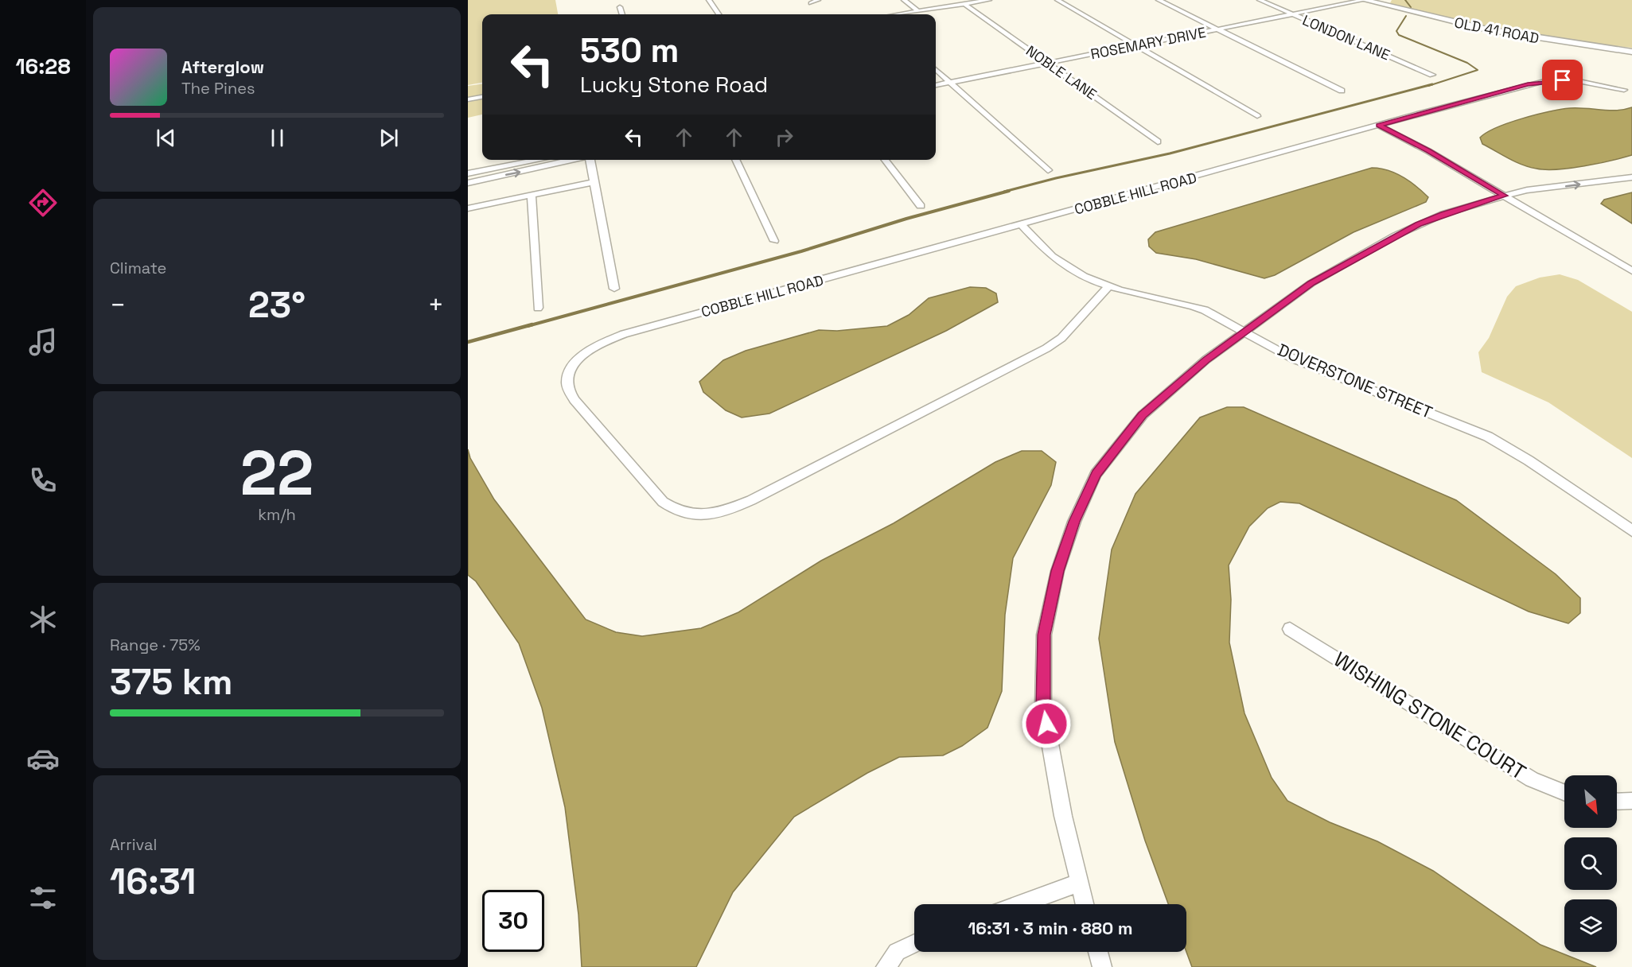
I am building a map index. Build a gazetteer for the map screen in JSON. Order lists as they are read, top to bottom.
{
  "streets": {
    "street": [
      "OLD 41 ROAD",
      "LONDON LANE",
      "ROSEMARY DRIVE",
      "NOBLE LANE",
      "COBBLE HILL ROAD",
      "DOVERSTONE STREET",
      "WISHING STONE COURT"
    ]
  },
  "crossings": [
    ["OLD 41 ROAD", "ROSEMARY DRIVE"],
    ["LONDON LANE", "ROSEMARY DRIVE"],
    ["ROSEMARY DRIVE", "NOBLE LANE"],
    ["COBBLE HILL ROAD", "DOVERSTONE STREET"]
  ],
  "north": "bottom right",
  "page": {
    "tabs": "16:28",
    "turn": ["530 m", "Lucky Stone Road"],
    "song": ["Afterglow", "The Pines"],
    "tile": [
      "Climate",
      ["22", "km/h"],
      ["Range · 75%", "375 km"],
      ["Arrival", "16:31"]
    ],
    "heat": ["−", "23°", "+"],
    "limit": "30",
    "trip": "16:31 · 3 min · 880 m"
  }
}
